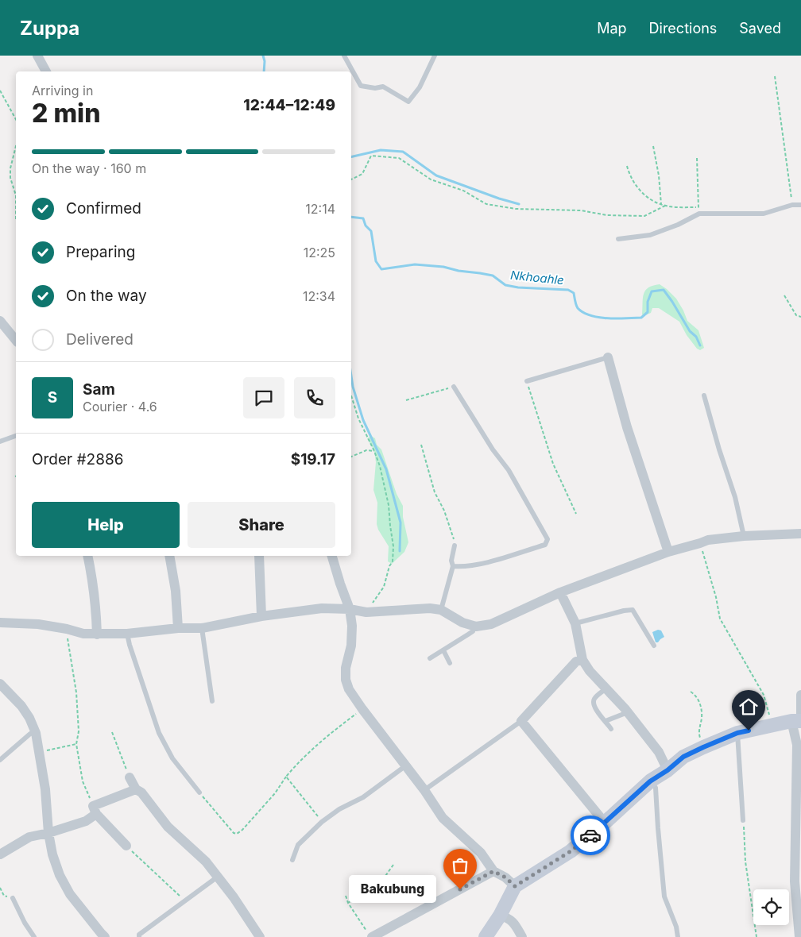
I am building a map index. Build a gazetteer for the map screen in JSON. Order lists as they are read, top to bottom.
{
  "water": ["Nkhoahle"],
  "places": ["Bakubung"],
  "page": {
    "header": "Zuppa",
    "nav": ["Map", "Directions", "Saved"],
    "heading": ["2 min", "Arriving in", "12:44–12:49"],
    "panel": [
      "Sam",
      "Courier · 4.6",
      "Order #2886",
      "$19.17"
    ],
    "bar": "On the way · 160 m",
    "list": [
      ["Confirmed", "12:14"],
      ["Preparing", "12:25"],
      ["On the way", "12:34"],
      "Delivered"
    ],
    "round": "S",
    "buttons": ["Help", "Share"],
    "bubble": "Bakubung"
  }
}
